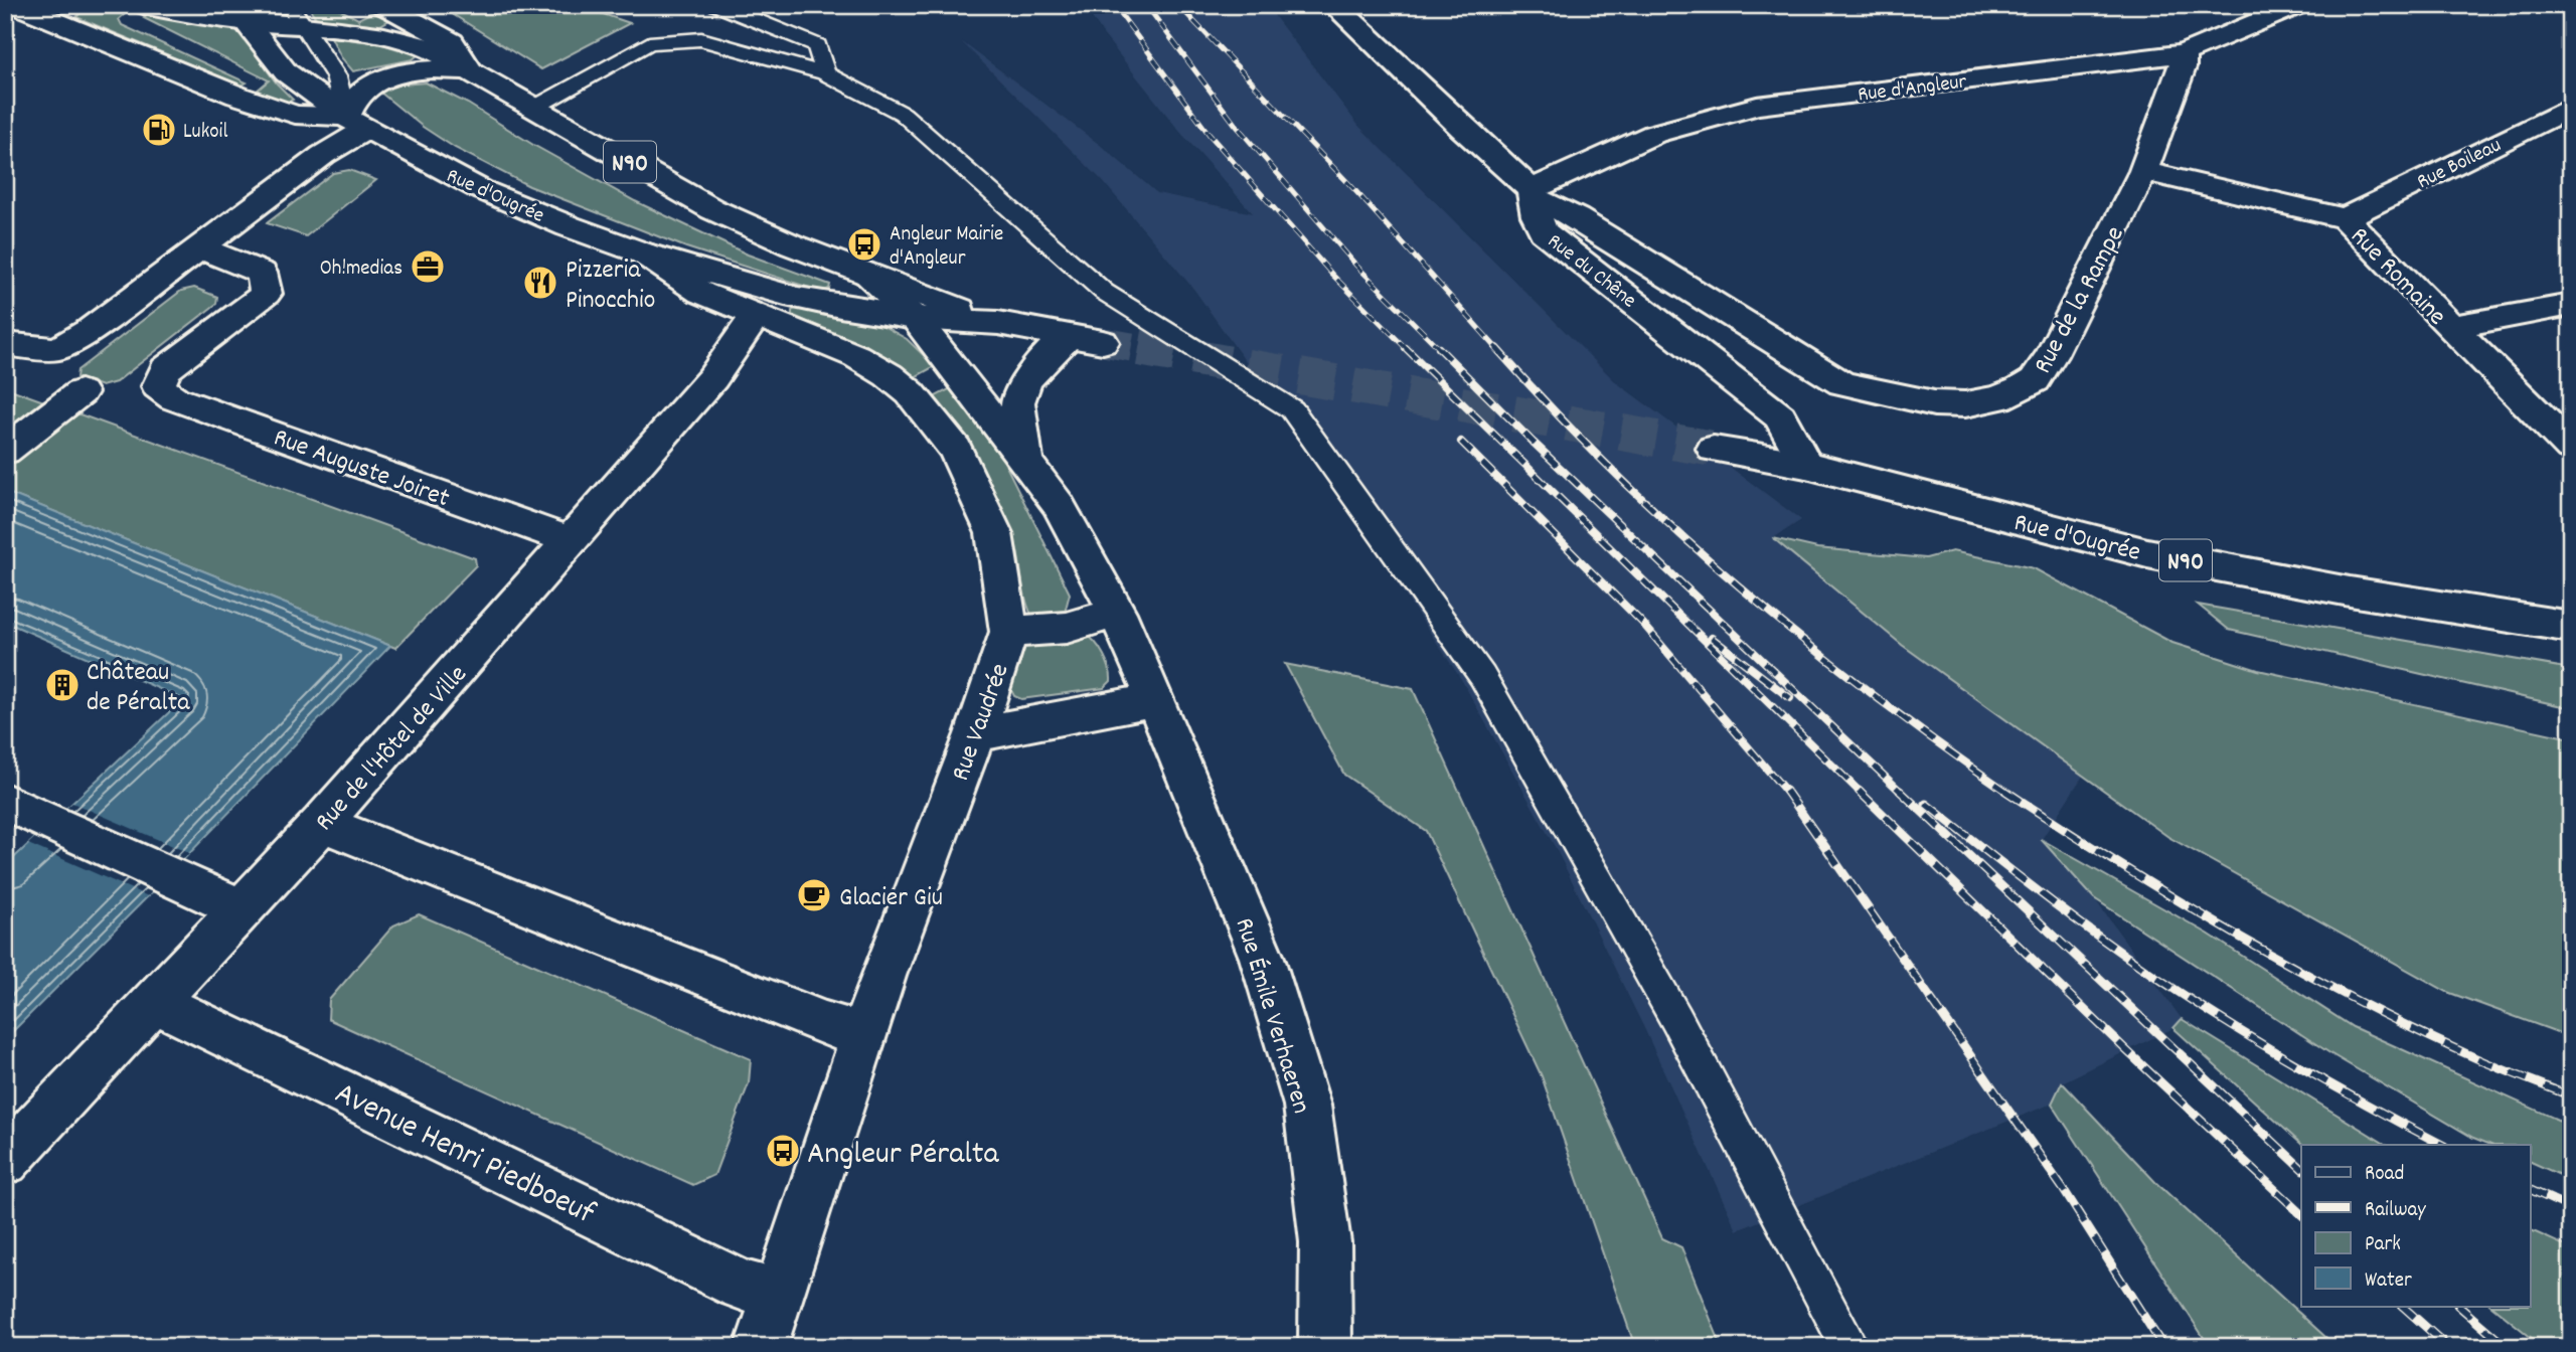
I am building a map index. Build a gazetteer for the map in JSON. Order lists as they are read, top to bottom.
{
  "streets": {
    "street": [
      "Rue d'Angleur",
      "N90",
      "Rue Boileau",
      "Rue d'Ougrée",
      "Rue du Chêne",
      "Rue Romaine",
      "Rue de la Rampe",
      "Rue Auguste Joiret",
      "Rue Vaudrée",
      "Rue de l'Hôtel de Ville",
      "Rue Émile Verhaeren",
      "Avenue Henri Piedboeuf"
    ]
  },
  "crossings": [
    ["Rue d'Angleur", "Rue du Chêne"],
    ["Rue d'Angleur", "Rue de la Rampe"],
    ["Rue Boileau", "Rue Romaine"],
    ["Rue d'Ougrée", "Rue du Chêne"],
    ["Rue d'Ougrée", "Rue Vaudrée"],
    ["Rue d'Ougrée", "Rue Émile Verhaeren"],
    ["Rue du Chêne", "Rue de la Rampe"],
    ["Rue Romaine", "Rue de la Rampe"],
    ["Rue Auguste Joiret", "Rue de l'Hôtel de Ville"],
    ["Rue Vaudrée", "Rue de l'Hôtel de Ville"],
    ["Rue Vaudrée", "Avenue Henri Piedboeuf"],
    ["Rue de l'Hôtel de Ville", "Avenue Henri Piedboeuf"]
  ],
  "places": {
    "fuel station": ["Lukoil"],
    "bus stop": ["Angleur Mairie d'Angleur", "Angleur Péralta"],
    "office": ["Oh!medias"],
    "restaurant": ["Pizzeria Pinocchio"],
    "building": ["Château de Péralta"],
    "cafe": ["Glacier Giu"]
  },
  "legend": [
    "Road",
    "Railway",
    "Park",
    "Water"
  ]
}
